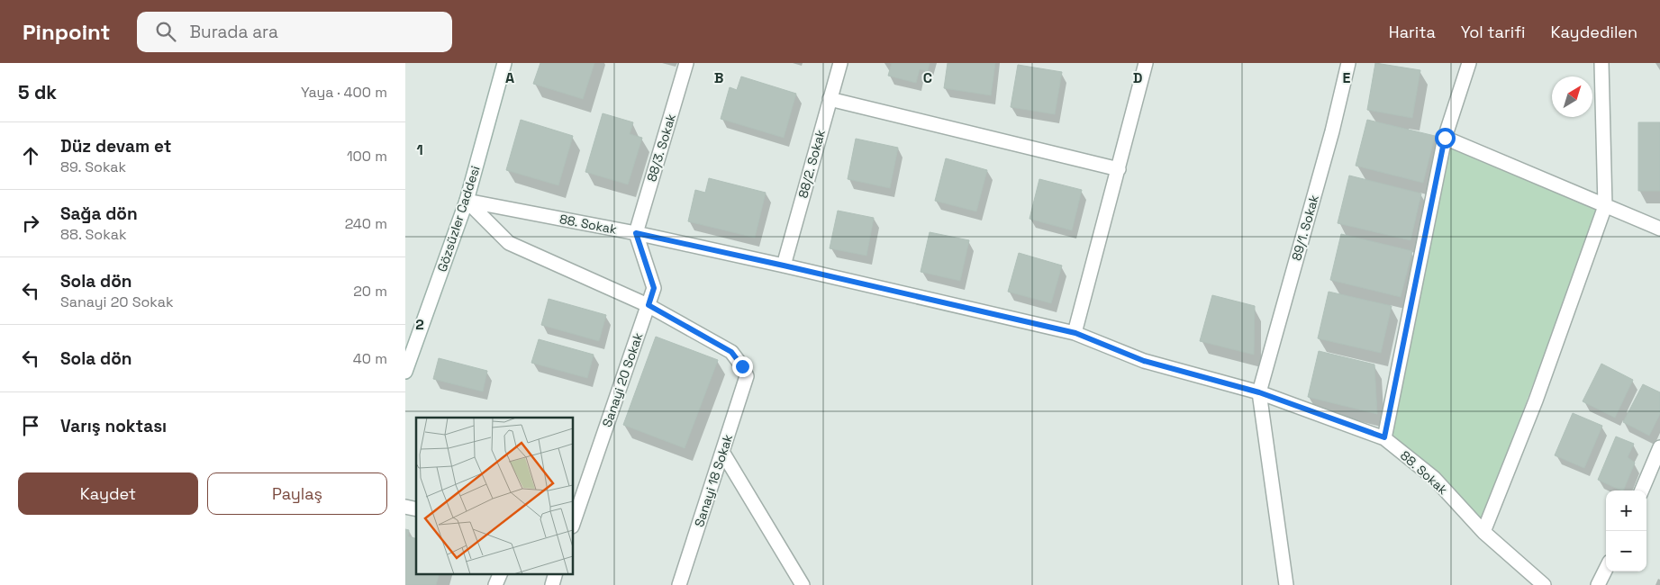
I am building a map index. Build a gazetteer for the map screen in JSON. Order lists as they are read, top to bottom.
{
  "streets": {
    "street": [
      "88/3. Sokak",
      "88/2. Sokak",
      "Gözsüzler Caddesi",
      "88. Sokak",
      "89/1. Sokak",
      "Sanayi 20 Sokak",
      "Sanayi 18 Sokak"
    ]
  },
  "crossings": [
    ["88/3. Sokak", "88. Sokak"],
    ["88/3. Sokak", "Sanayi 20 Sokak"],
    ["88/2. Sokak", "88. Sokak"],
    ["Gözsüzler Caddesi", "88. Sokak"],
    ["88. Sokak", "89/1. Sokak"],
    ["88. Sokak", "Sanayi 20 Sokak"],
    ["Sanayi 20 Sokak", "Sanayi 18 Sokak"]
  ],
  "north": "top right",
  "page": {
    "header": "Pinpoint",
    "search": "Burada ara",
    "nav": ["Harita", "Yol tarifi", "Kaydedilen"],
    "heading": ["5 dk", "Yaya · 400 m"],
    "list": [
      ["Düz devam et", "89. Sokak", "100 m"],
      ["Sağa dön", "88. Sokak", "240 m"],
      ["Sola dön", "Sanayi 20 Sokak", "20 m"],
      ["Sola dön", "40 m"],
      "Varış noktası"
    ],
    "buttons": ["Kaydet", "Paylaş"],
    "map_buttons": ["+", "−"]
  },
  "grid": {
    "columns": [
      "A",
      "B",
      "C",
      "D",
      "E"
    ],
    "rows": ["1", "2"]
  }
}
